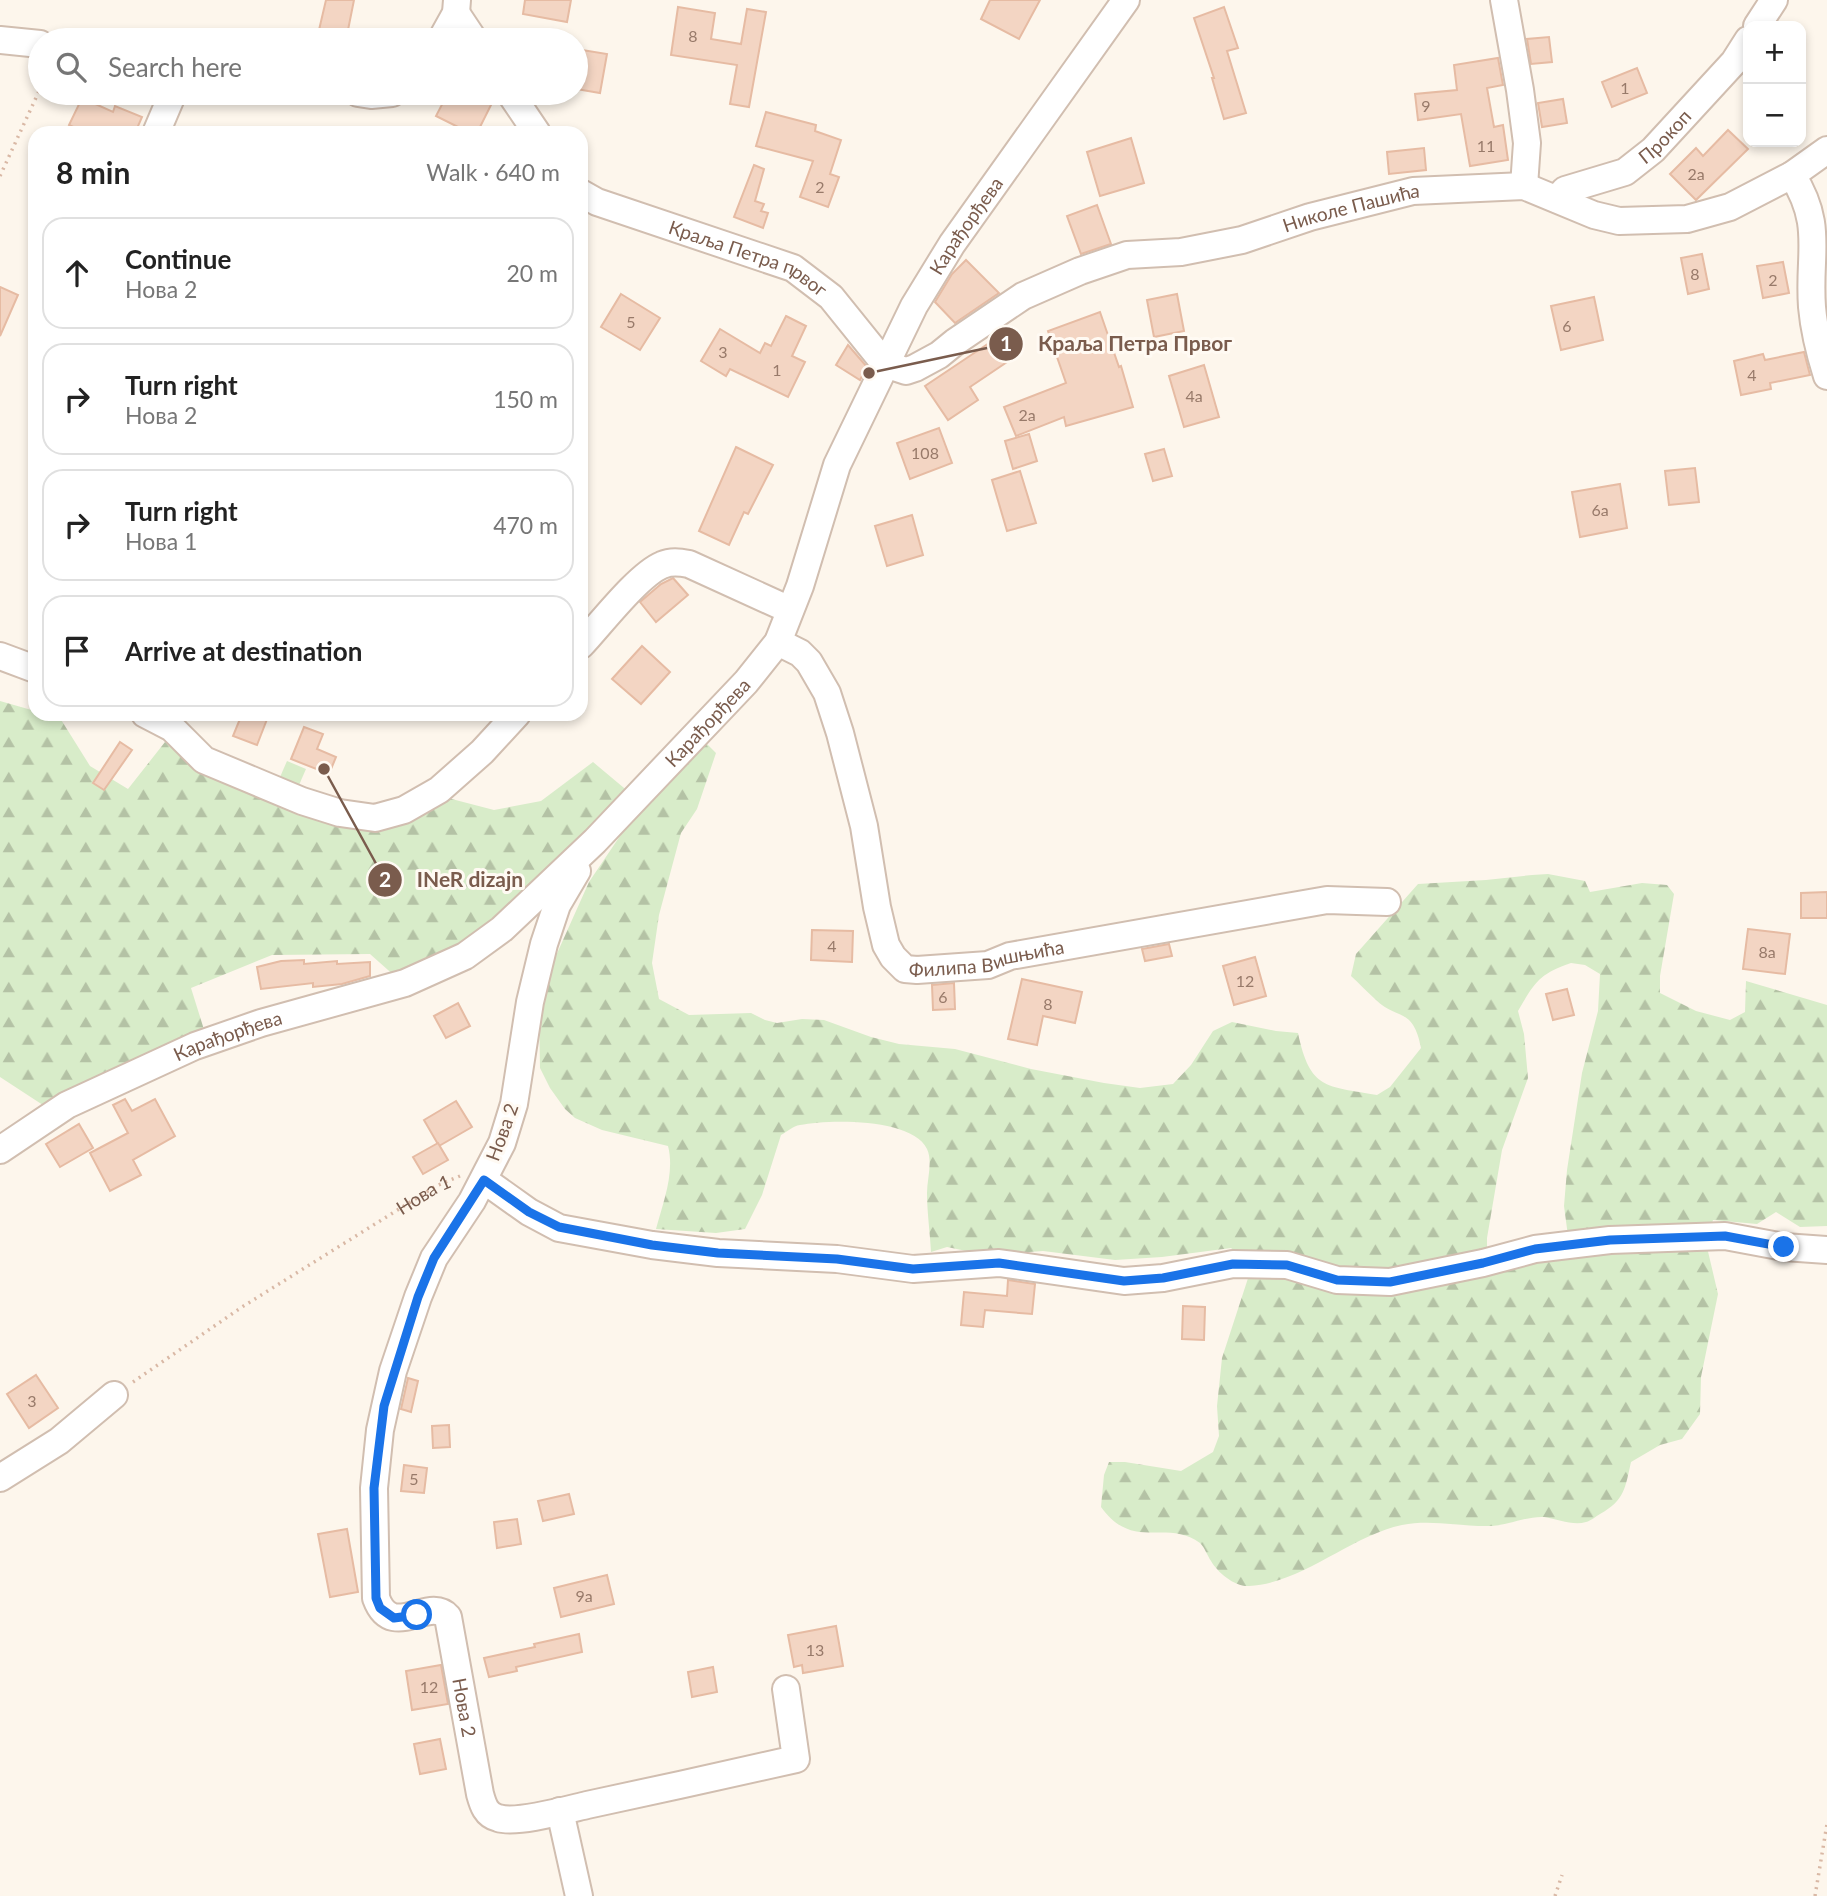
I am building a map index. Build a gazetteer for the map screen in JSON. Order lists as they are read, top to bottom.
{
  "streets": {
    "street": [
      "Прокоп",
      "Николе Пашића",
      "Карађорђева",
      "Краља Петра првог",
      "Филипа Вишњића",
      "Нова 2"
    ],
    "path": ["Нова 1"]
  },
  "crossings": [
    ["Прокоп", "Николе Пашића"],
    ["Николе Пашића", "Карађорђева"],
    ["Николе Пашића", "Краља Петра првог"],
    ["Карађорђева", "Краља Петра првог"],
    ["Карађорђева", "Филипа Вишњића"],
    ["Карађорђева", "Нова 2"],
    ["Нова 2", "Нова 1"]
  ],
  "places": ["Краља Петра Првог", "INeR dizajn"],
  "house_numbers": [
    "8",
    "1",
    "9",
    "11",
    "2a",
    "2",
    "8",
    "2",
    "5",
    "6",
    "3",
    "1",
    "4",
    "4a",
    "2a",
    "108",
    "6a",
    "4",
    "8a",
    "12",
    "6",
    "8",
    "3",
    "5",
    "9a",
    "13",
    "12"
  ],
  "page": {
    "map_buttons": ["+", "−"],
    "search": "Search here",
    "heading": ["8 min", "Walk · 640 m"],
    "list": [
      ["Continue", "Нова 2", "20 m"],
      ["Turn right", "Нова 2", "150 m"],
      ["Turn right", "Нова 1", "470 m"],
      "Arrive at destination"
    ]
  }
}
